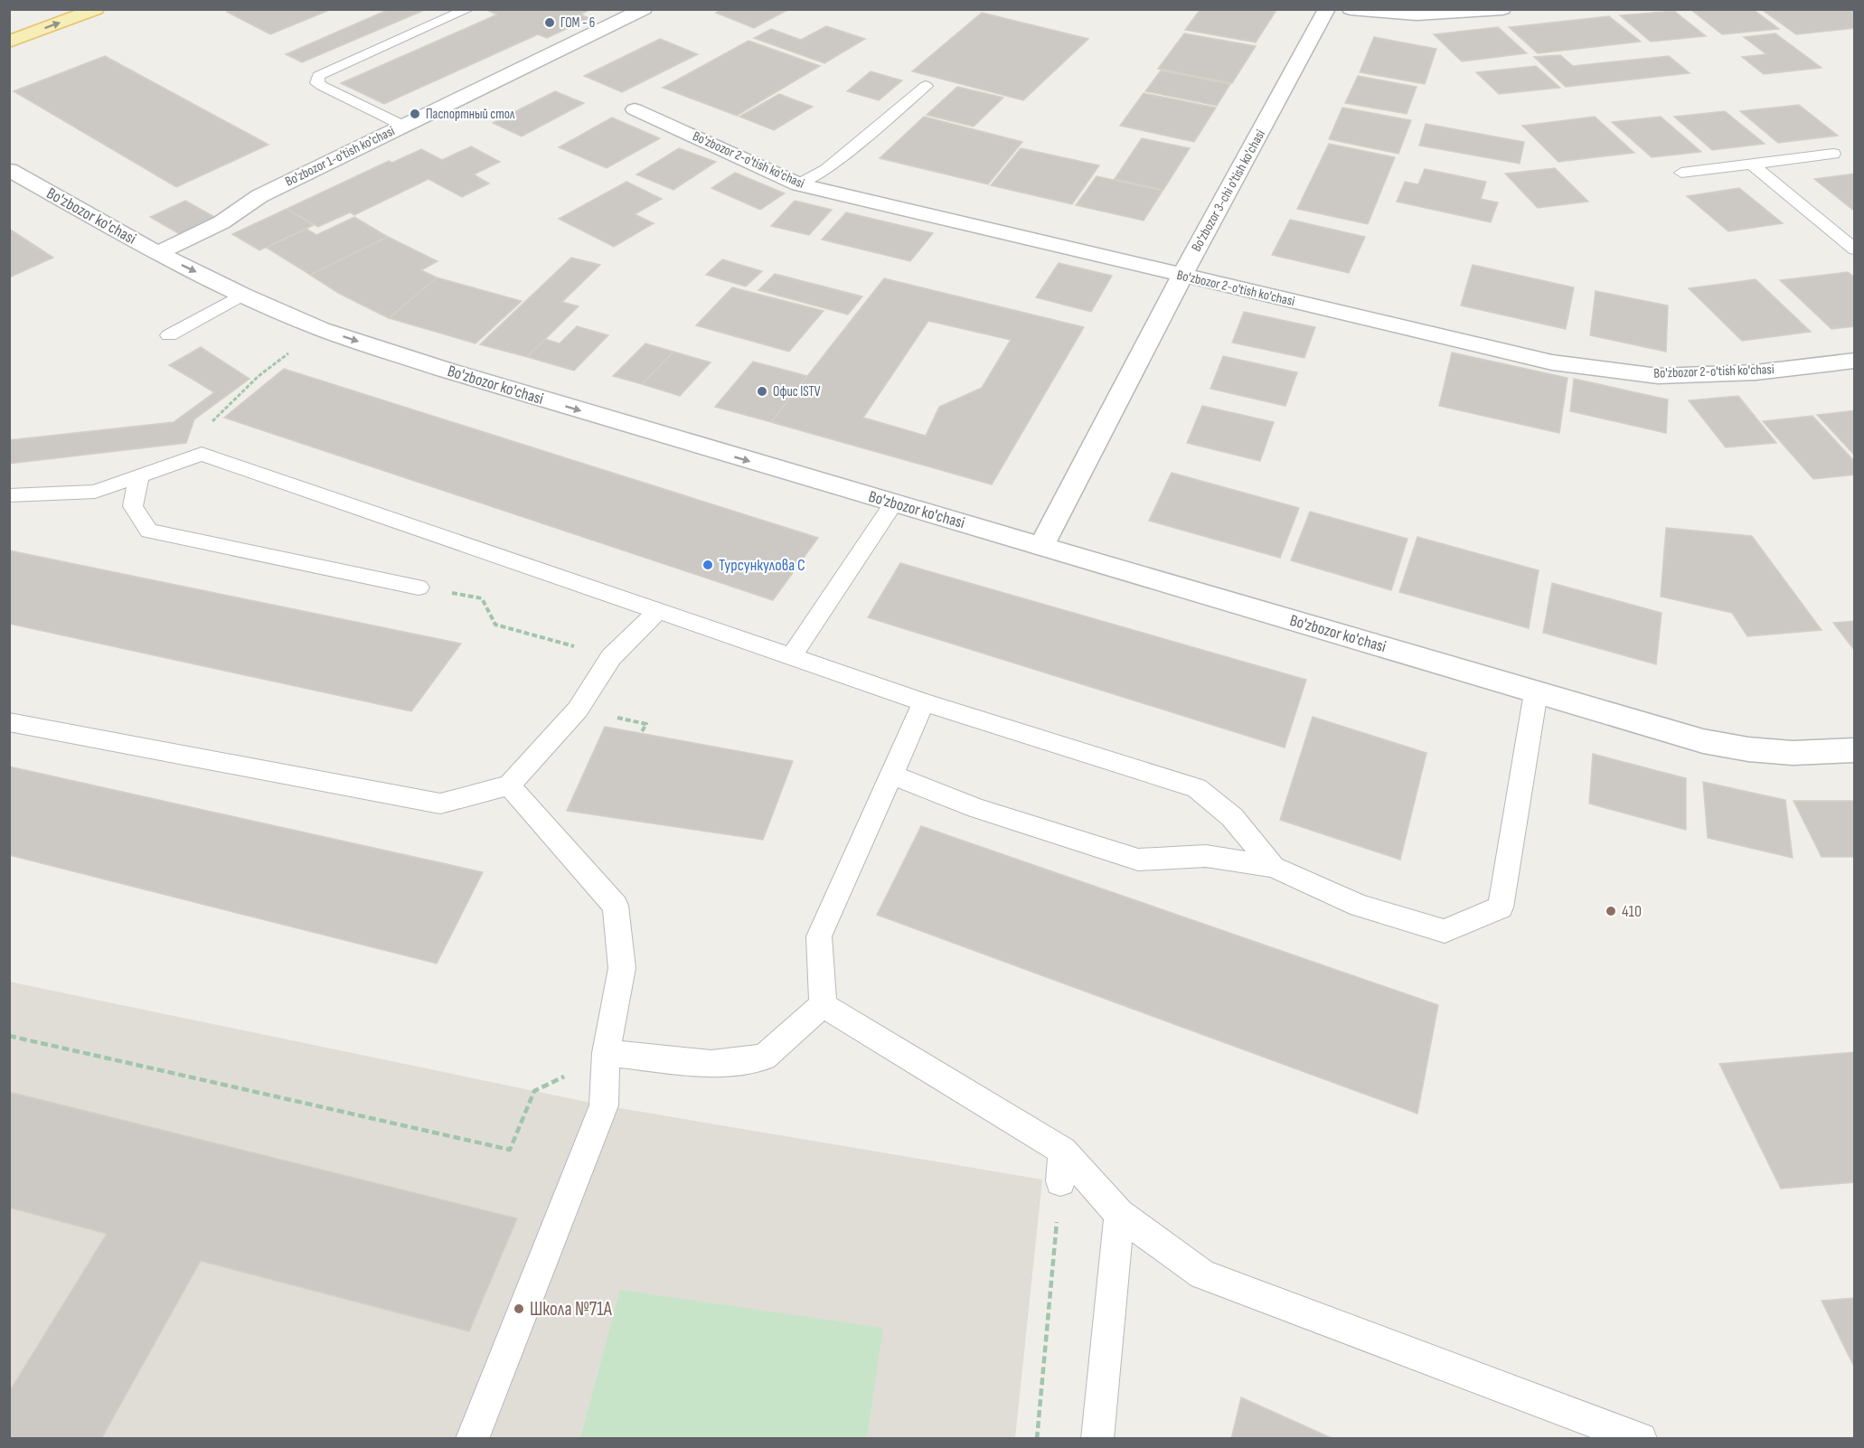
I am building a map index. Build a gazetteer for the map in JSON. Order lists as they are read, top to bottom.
{
  "streets": {
    "street": [
      "Bo'zbozor 1-o'tish ko'chasi",
      "Bo'zbozor 2-o'tish ko'chasi",
      "Bo'zbozor 3-chi o'tish ko'chasi",
      "Bo'zbozor ko'chasi"
    ]
  },
  "crossings": [
    ["Bo'zbozor 1-o'tish ko'chasi", "Bo'zbozor ko'chasi"],
    ["Bo'zbozor 2-o'tish ko'chasi", "Bo'zbozor 3-chi o'tish ko'chasi"],
    ["Bo'zbozor 3-chi o'tish ko'chasi", "Bo'zbozor ko'chasi"]
  ],
  "one_way": ["Bo'zbozor ko'chasi"],
  "places": [
    "ГОМ - 6",
    "Паспортный стол",
    "Офис ISTV",
    "Турсункулова С",
    "410",
    "Школа №71А"
  ]
}
